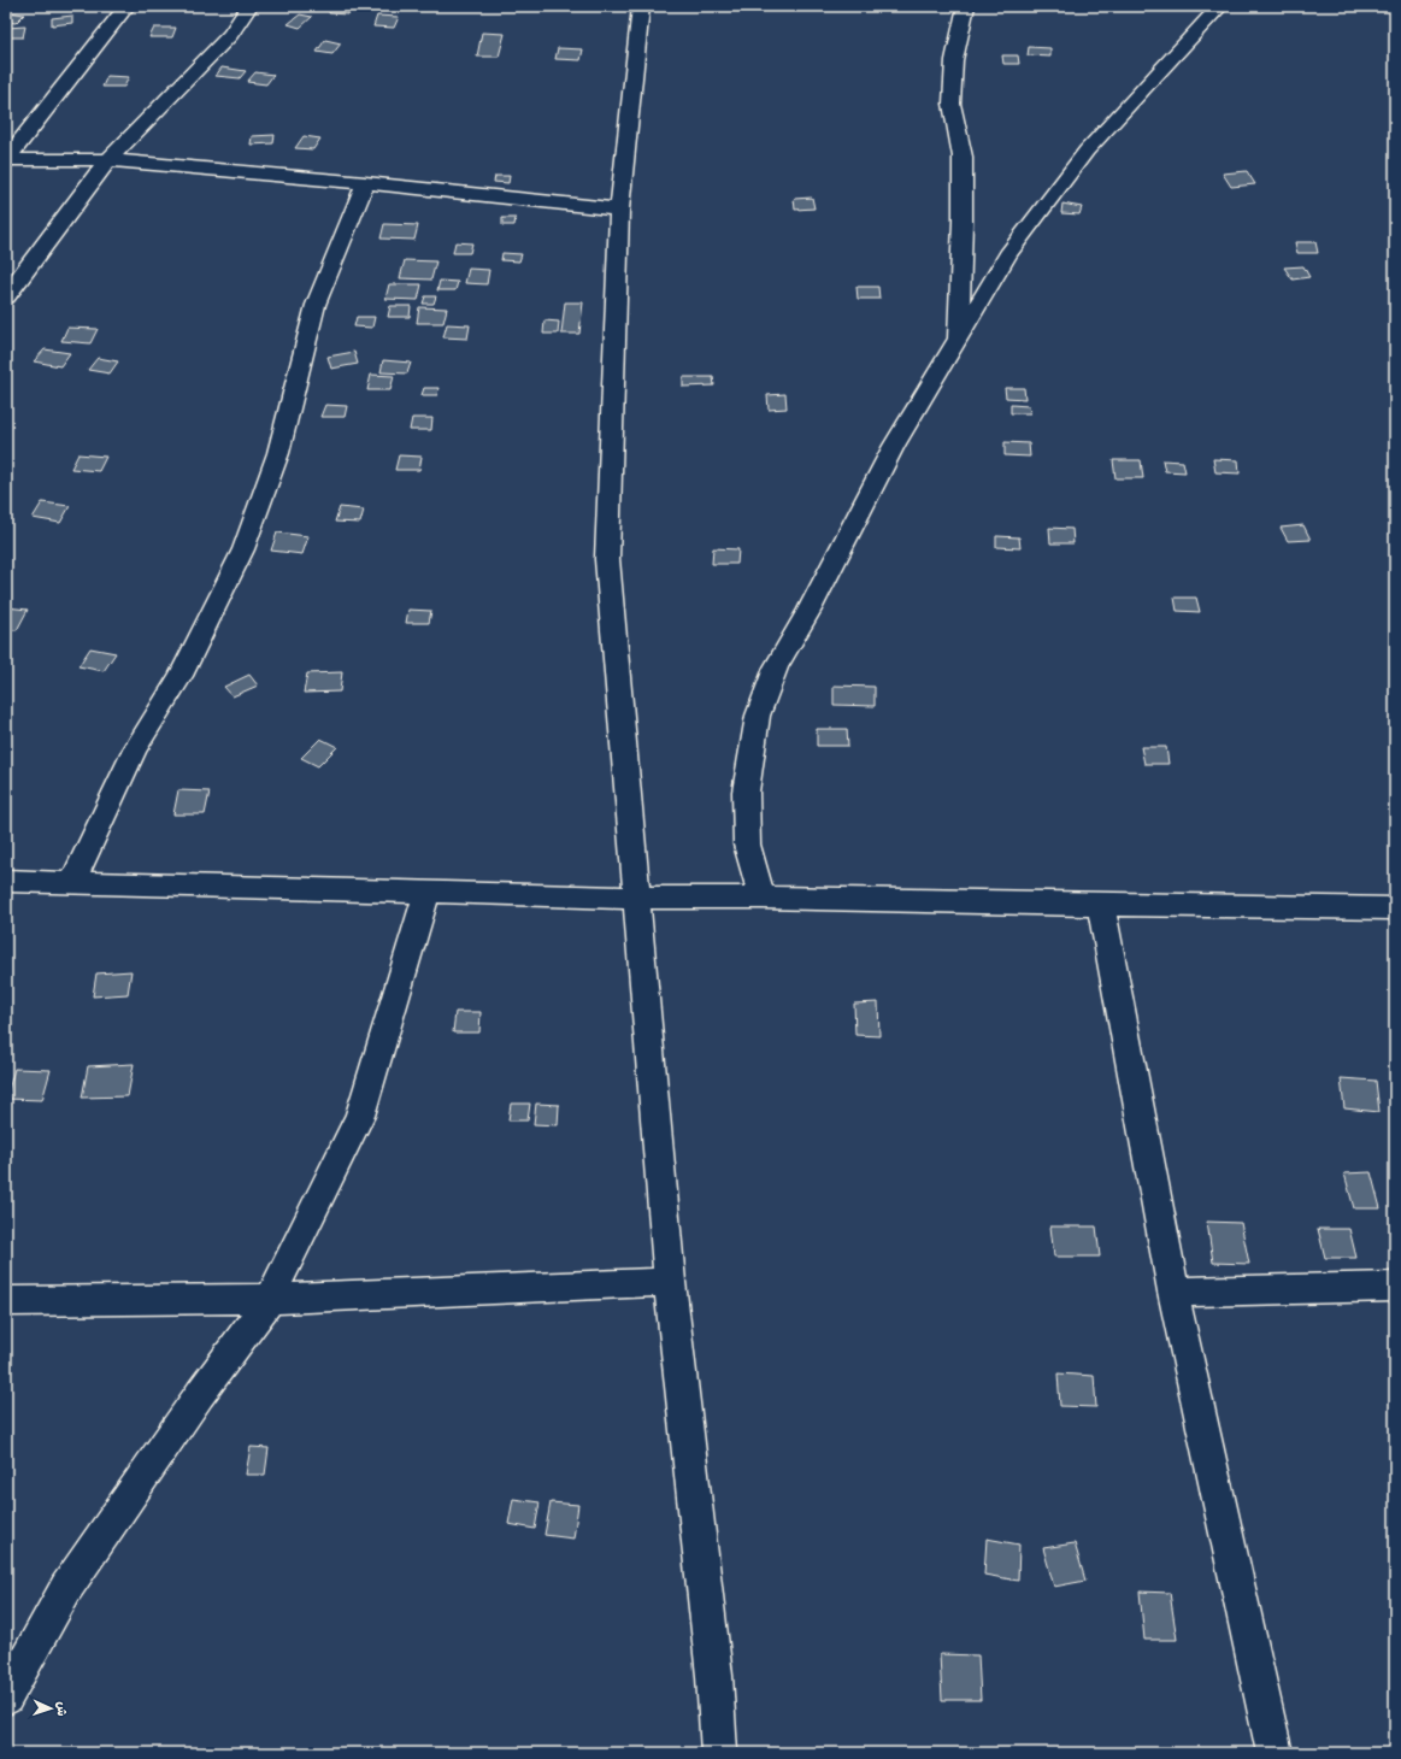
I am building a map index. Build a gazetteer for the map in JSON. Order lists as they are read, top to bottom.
{
  "north": "right"
}
